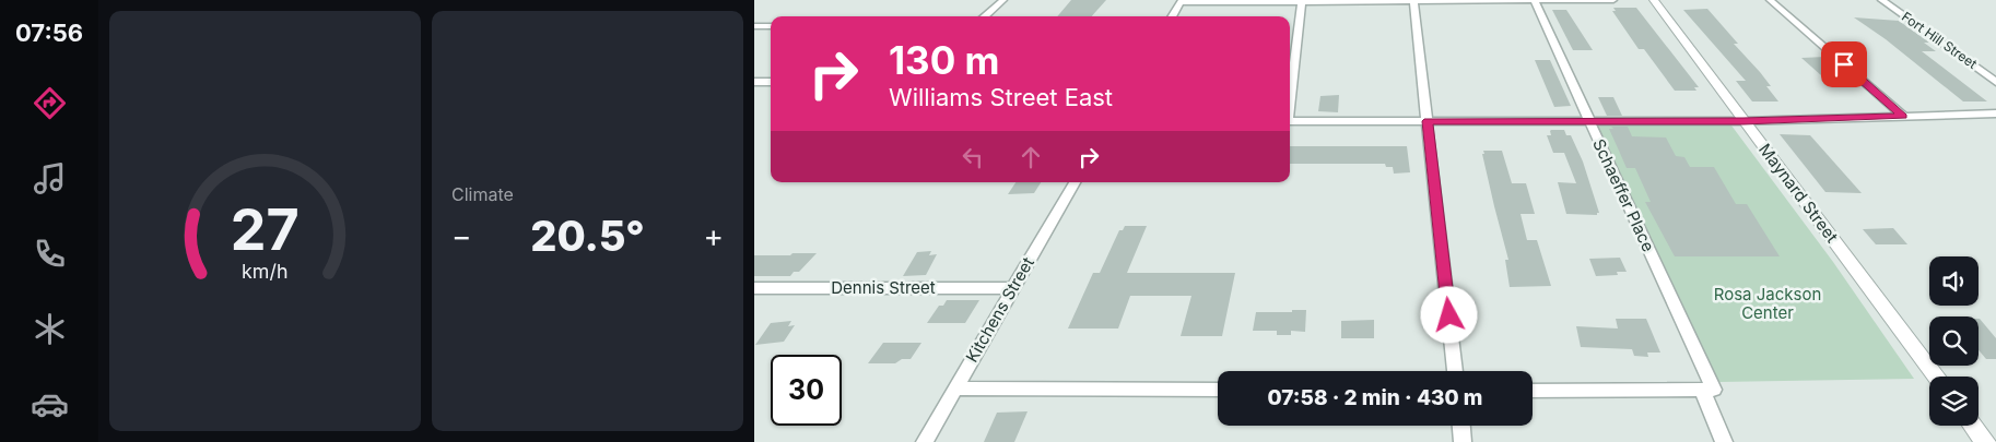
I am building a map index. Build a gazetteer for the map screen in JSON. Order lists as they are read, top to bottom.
{
  "streets": {
    "street": [
      "Fort Hill Street",
      "Maynard Street",
      "Schaeffer Place",
      "Dennis Street",
      "Kitchens Street"
    ]
  },
  "crossings": [
    ["Dennis Street", "Kitchens Street"]
  ],
  "parks": ["Rosa Jackson Center"],
  "page": {
    "tabs": "07:56",
    "tile": "Climate",
    "turn": ["130 m", "Williams Street East"],
    "heat": ["−", "20.5°", "+"],
    "limit": "30",
    "trip": "07:58 · 2 min · 430 m",
    "gauge": ["27", "km/h"]
  }
}
